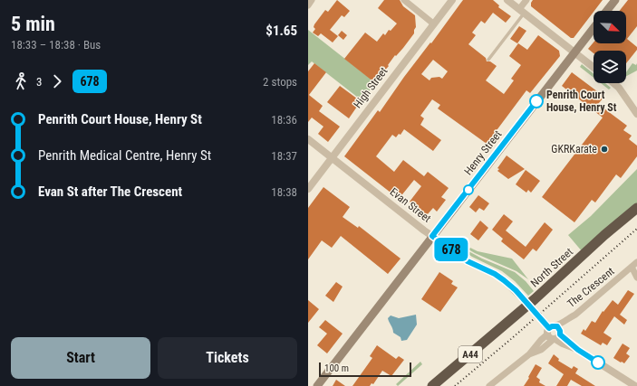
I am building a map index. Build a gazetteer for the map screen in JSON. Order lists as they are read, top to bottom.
{
  "streets": {
    "highway": ["North Street", "A44"],
    "main road": ["Henry Street"],
    "street": ["High Street", "Evan Street", "The Crescent"]
  },
  "crossings": [
    ["High Street", "Evan Street"],
    ["Henry Street", "Evan Street"],
    ["Evan Street", "The Crescent"]
  ],
  "places": ["Penrith Court House, Henry St", "GKRKarate"],
  "lines": ["bus line 678"],
  "scale_bar": "100 m",
  "north": "bottom right",
  "page": {
    "heading": ["5 min", "18:33 – 18:38 · Bus", "$1.65"],
    "on_map": "678",
    "legs": ["3", "678", "2 stops"],
    "list": [
      {
        "name": "Penrith Court House, Henry St",
        "value": "18:36"
      },
      {
        "name": "Penrith Medical Centre, Henry St",
        "value": "18:37"
      },
      {
        "name": "Evan St after The Crescent",
        "value": "18:38"
      }
    ],
    "buttons": ["Start", "Tickets"],
    "scale": "100 m"
  }
}
